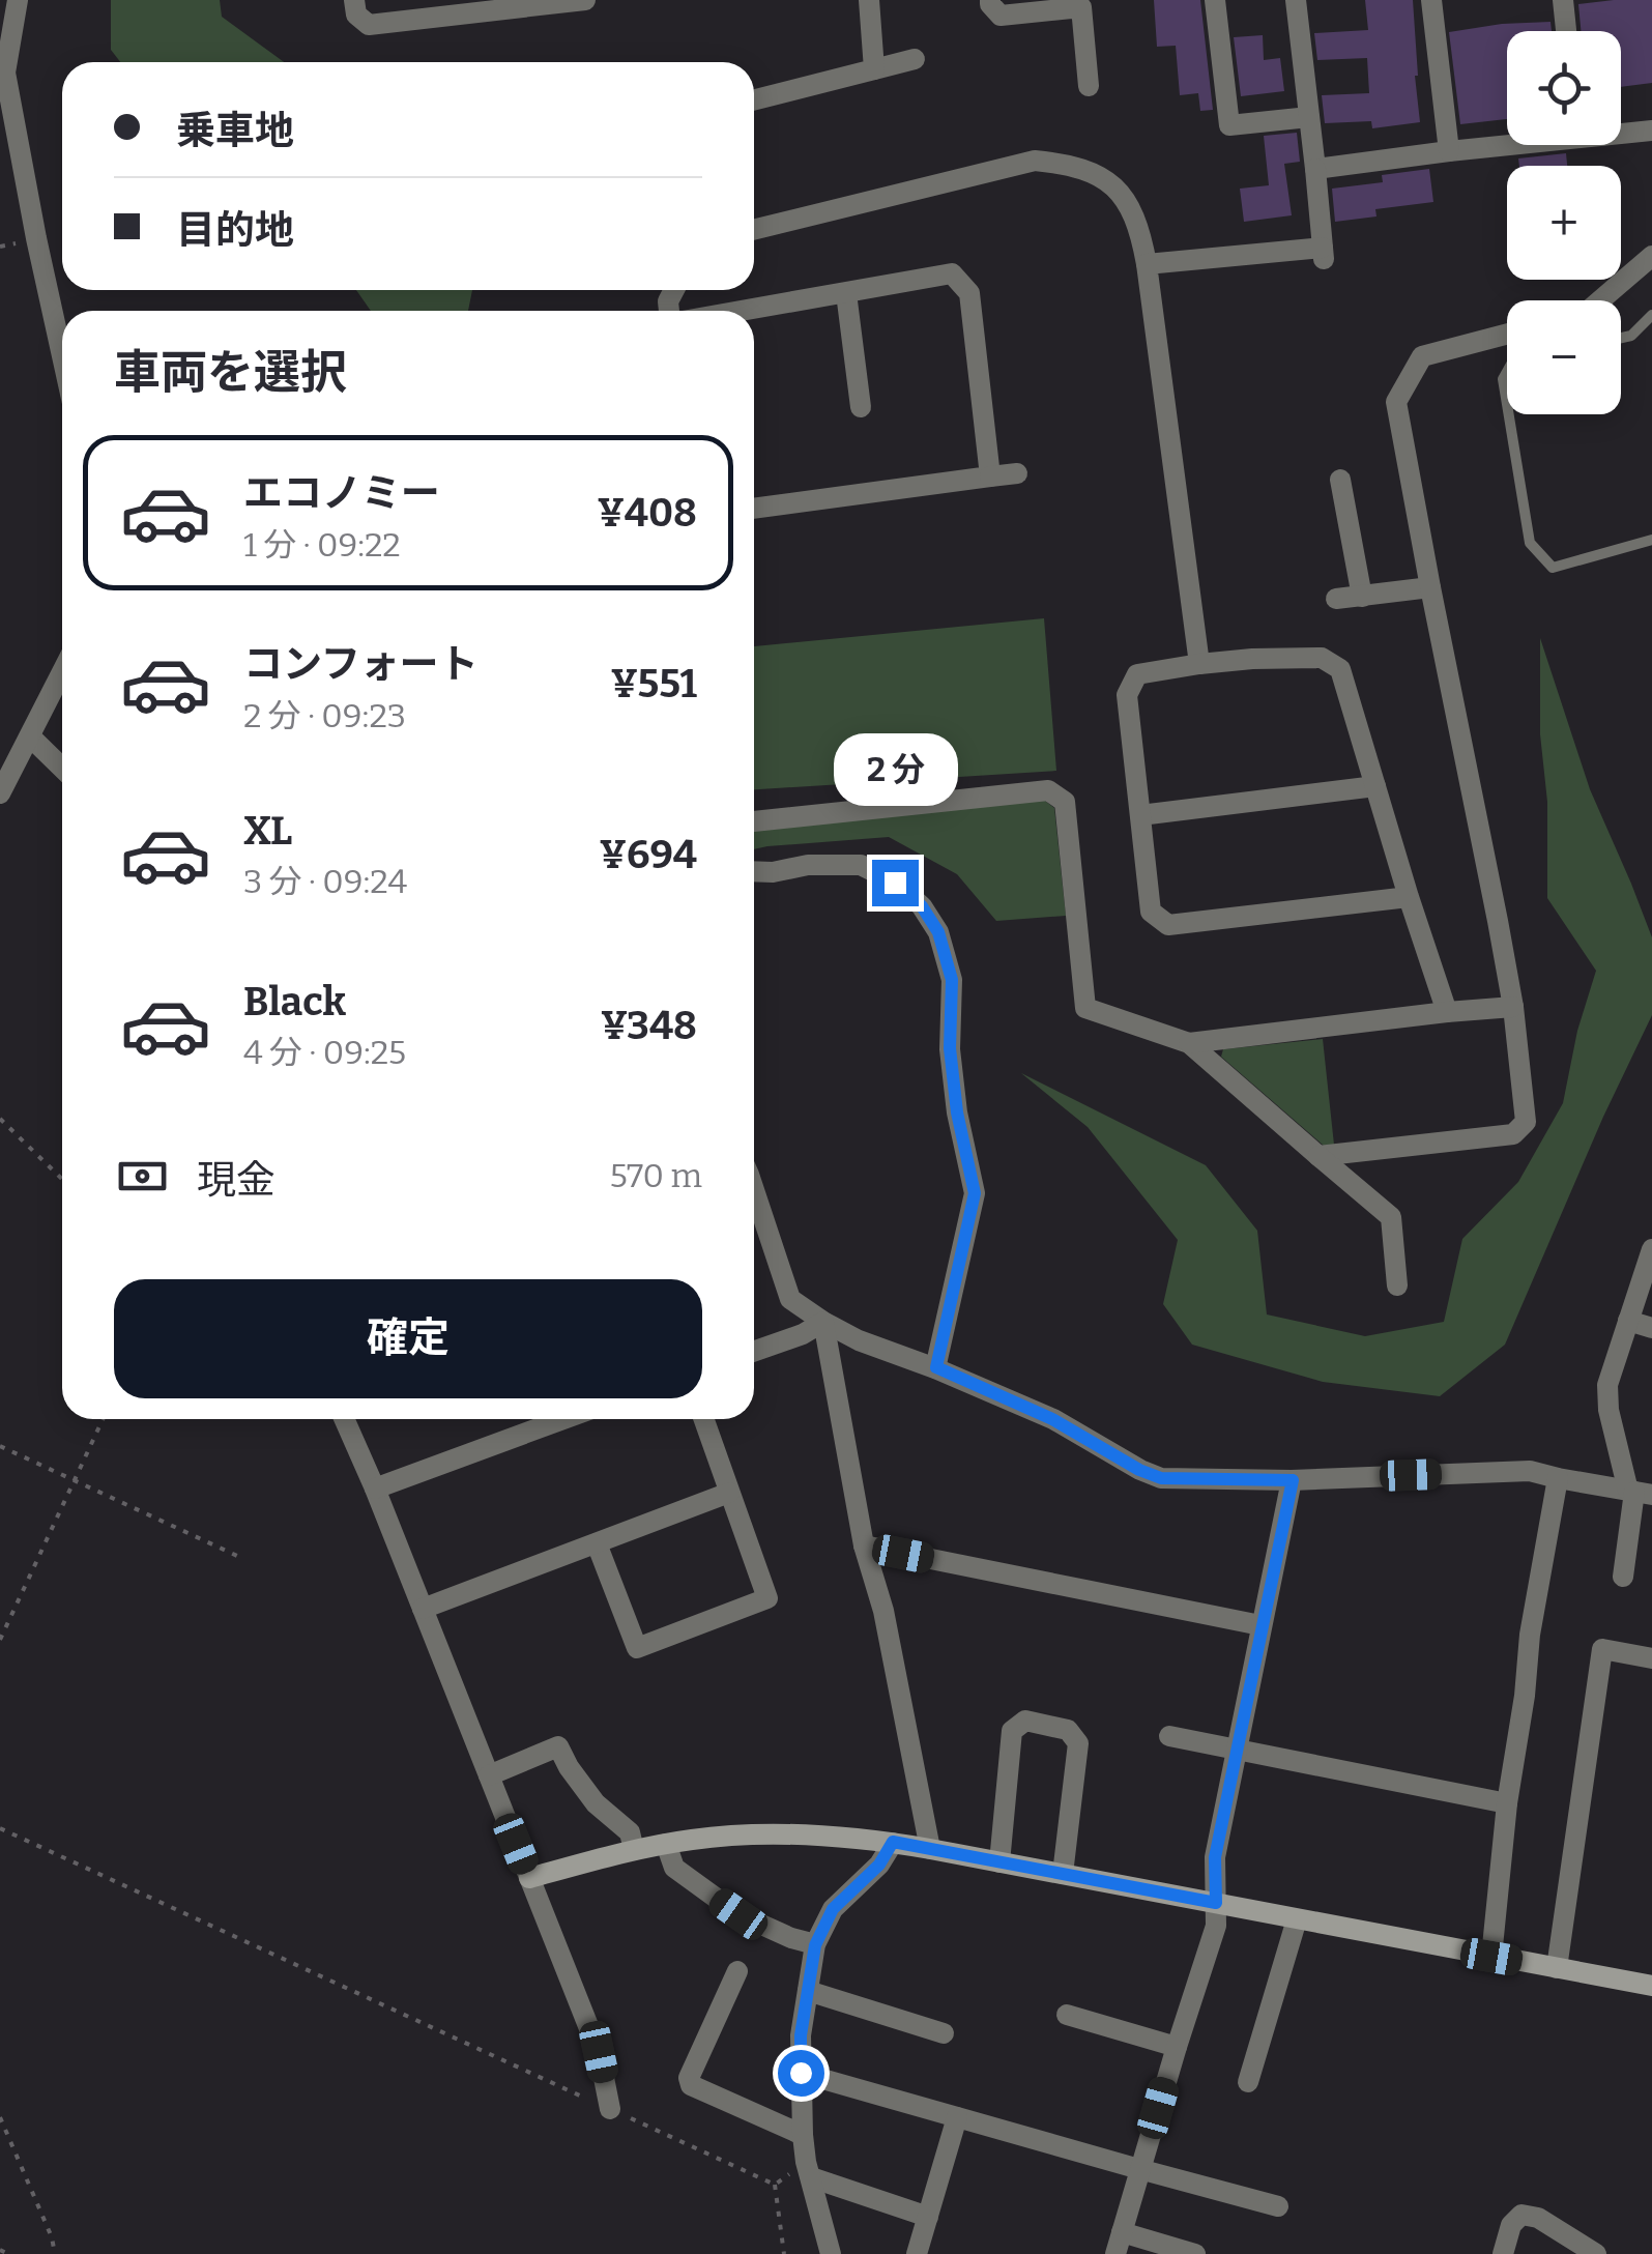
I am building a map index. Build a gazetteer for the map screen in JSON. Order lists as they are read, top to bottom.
{
  "page": {
    "map_buttons": ["+", "−"],
    "banner": ["乗車地", "目的地"],
    "heading": "車両を選択",
    "list": [
      {
        "name": "エコノミー",
        "note": "1 分 · 09:22",
        "value": "¥408"
      },
      {
        "name": "コンフォート",
        "note": "2 分 · 09:23",
        "value": "¥551"
      },
      {
        "name": "XL",
        "note": "3 分 · 09:24",
        "value": "¥694"
      },
      {
        "name": "Black",
        "note": "4 分 · 09:25",
        "value": "¥348"
      }
    ],
    "bubble": "2 分",
    "pay": ["現金", "570 m"],
    "buttons": "確定"
  }
}
